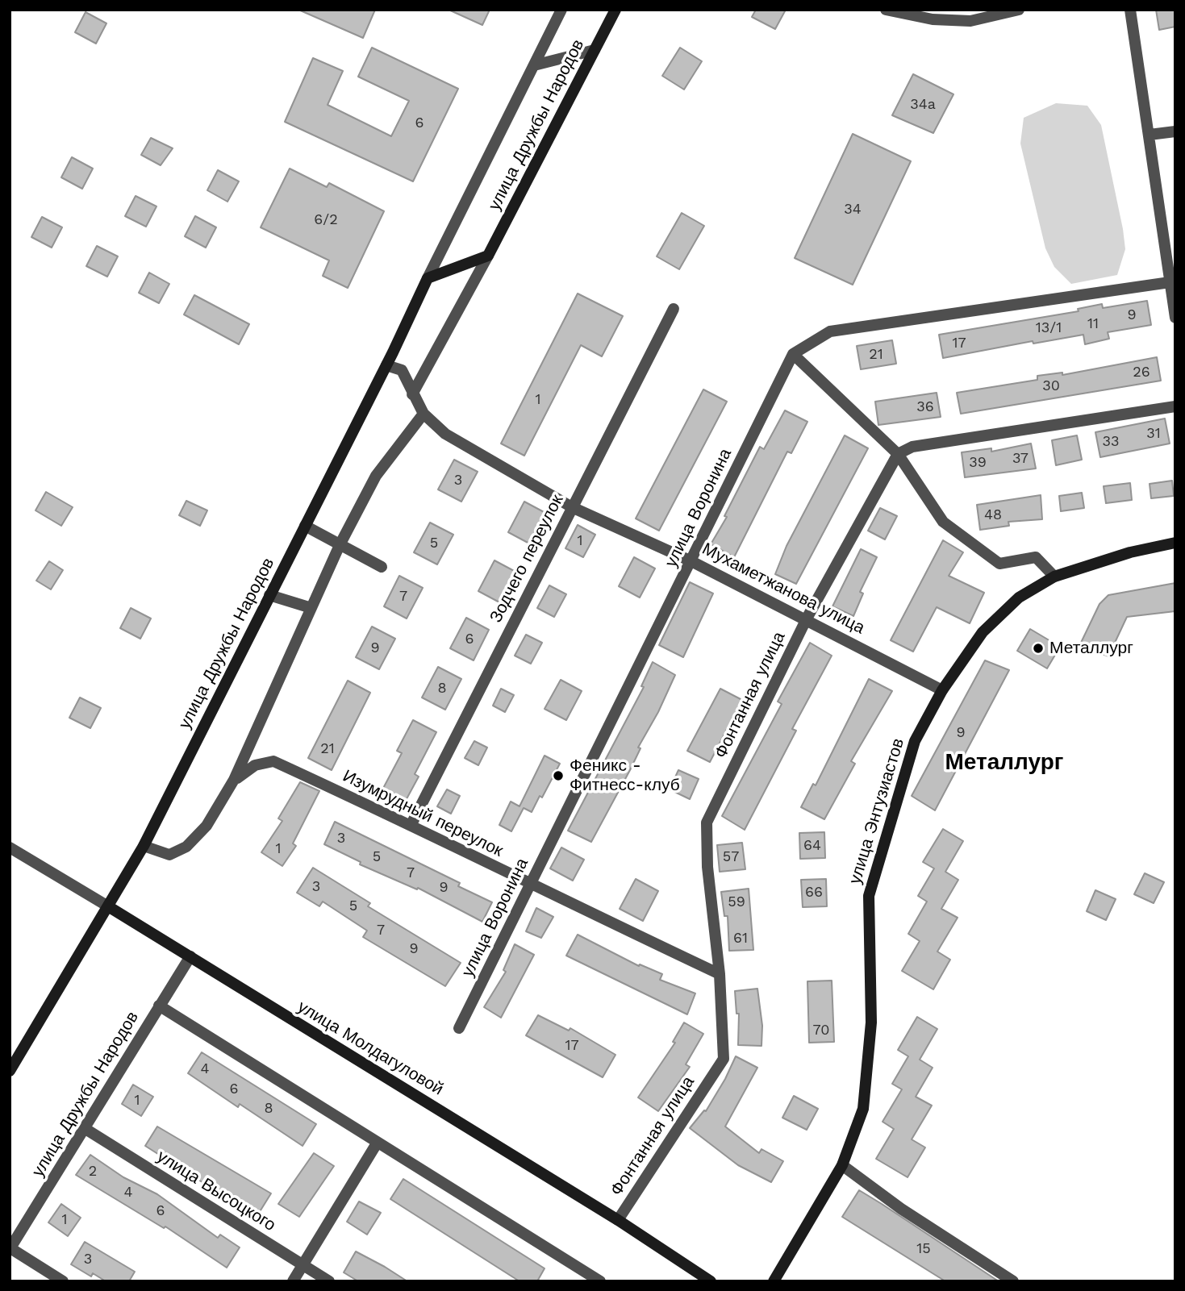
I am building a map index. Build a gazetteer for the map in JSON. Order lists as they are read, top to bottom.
{
  "streets": {
    "street": [
      "улица Дружбы Народов",
      "улица Воронина",
      "Зодчего переулок",
      "Мухаметжанова улица",
      "Фонтанная улица",
      "улица Энтузиастов",
      "Изумрудный переулок",
      "улица Молдагуловой",
      "улица Высоцкого"
    ]
  },
  "crossings": [
    ["улица Дружбы Народов", "Мухаметжанова улица"],
    ["улица Дружбы Народов", "улица Молдагуловой"],
    ["улица Дружбы Народов", "улица Высоцкого"],
    ["улица Воронина", "Мухаметжанова улица"],
    ["улица Воронина", "Изумрудный переулок"],
    ["Зодчего переулок", "Мухаметжанова улица"],
    ["Зодчего переулок", "Изумрудный переулок"],
    ["Мухаметжанова улица", "Фонтанная улица"],
    ["Мухаметжанова улица", "улица Энтузиастов"],
    ["Фонтанная улица", "Изумрудный переулок"],
    ["Фонтанная улица", "улица Молдагуловой"]
  ],
  "districts": ["Металлург"],
  "places": ["Металлург", "Феникс - Фитнесс-клуб"],
  "house_numbers": [
    "34a",
    "6",
    "34",
    "6/2",
    "9",
    "11",
    "13/1",
    "17",
    "21",
    "26",
    "30",
    "1",
    "36",
    "31",
    "33",
    "37",
    "39",
    "3",
    "48",
    "1",
    "5",
    "7",
    "6",
    "9",
    "8",
    "9",
    "21",
    "3",
    "64",
    "1",
    "5",
    "57",
    "7",
    "3",
    "9",
    "66",
    "59",
    "5",
    "7",
    "61",
    "9",
    "70",
    "17",
    "4",
    "6",
    "1",
    "8",
    "2",
    "4",
    "6",
    "1",
    "15",
    "3"
  ]
}
